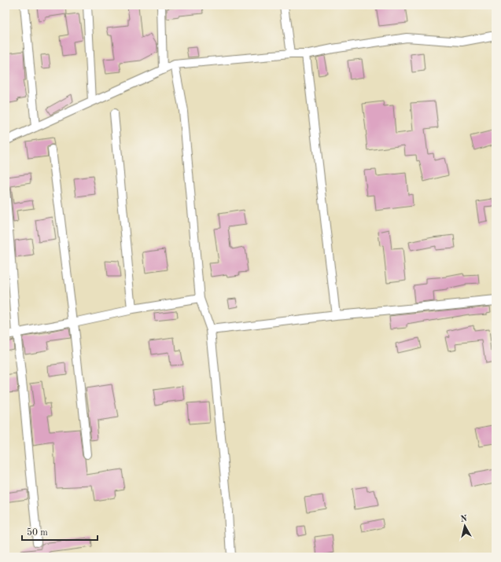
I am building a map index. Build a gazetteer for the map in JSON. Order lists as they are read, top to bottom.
{
  "scale_bar": "50 m",
  "north": "top"
}
